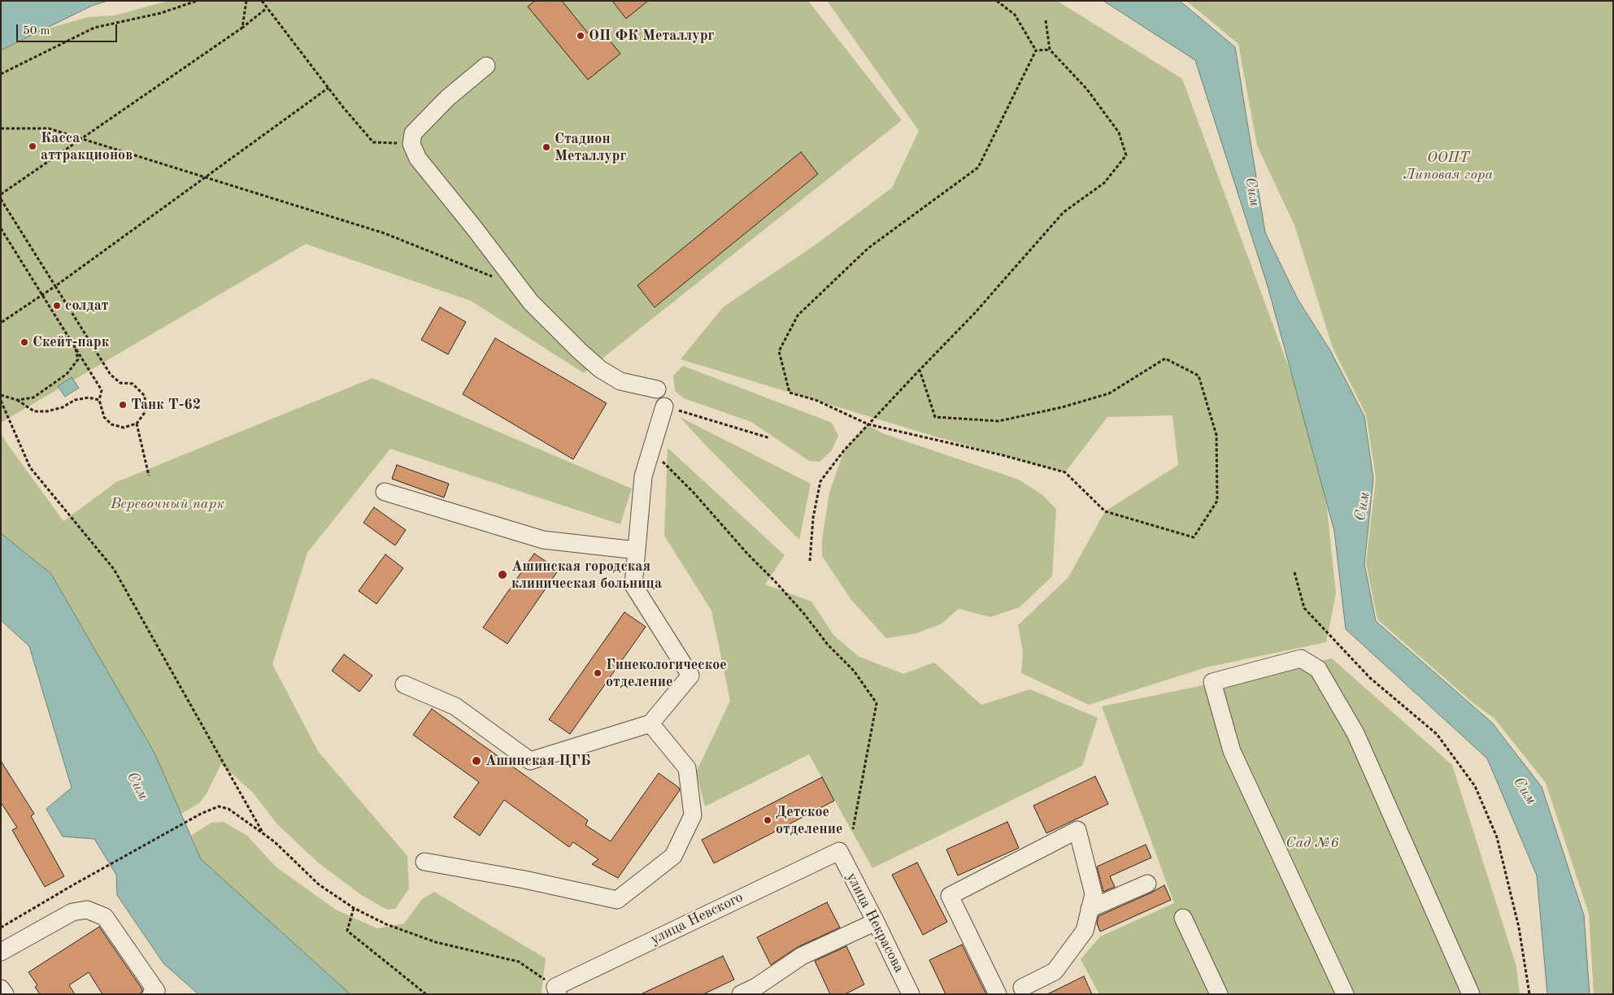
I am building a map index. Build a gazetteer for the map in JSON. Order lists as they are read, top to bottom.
{
  "streets": {
    "street": ["улица Невского", "улица Некрасова"]
  },
  "crossings": [
    ["улица Невского", "улица Некрасова"]
  ],
  "water": ["Сим"],
  "parks": ["ООПТ Липовая гора", "Веревочный парк", "Сад №6"],
  "places": [
    "ОП ФК Металлург",
    "Касса аттракционов",
    "Стадион Металлург",
    "солдат",
    "Скейт-парк",
    "Танк Т-62",
    "Ашинская городская клиническая больница",
    "Гинекологическое отделение",
    "Ашинская ЦГБ",
    "Детское отделение"
  ],
  "scale_bar": "50 m"
}
